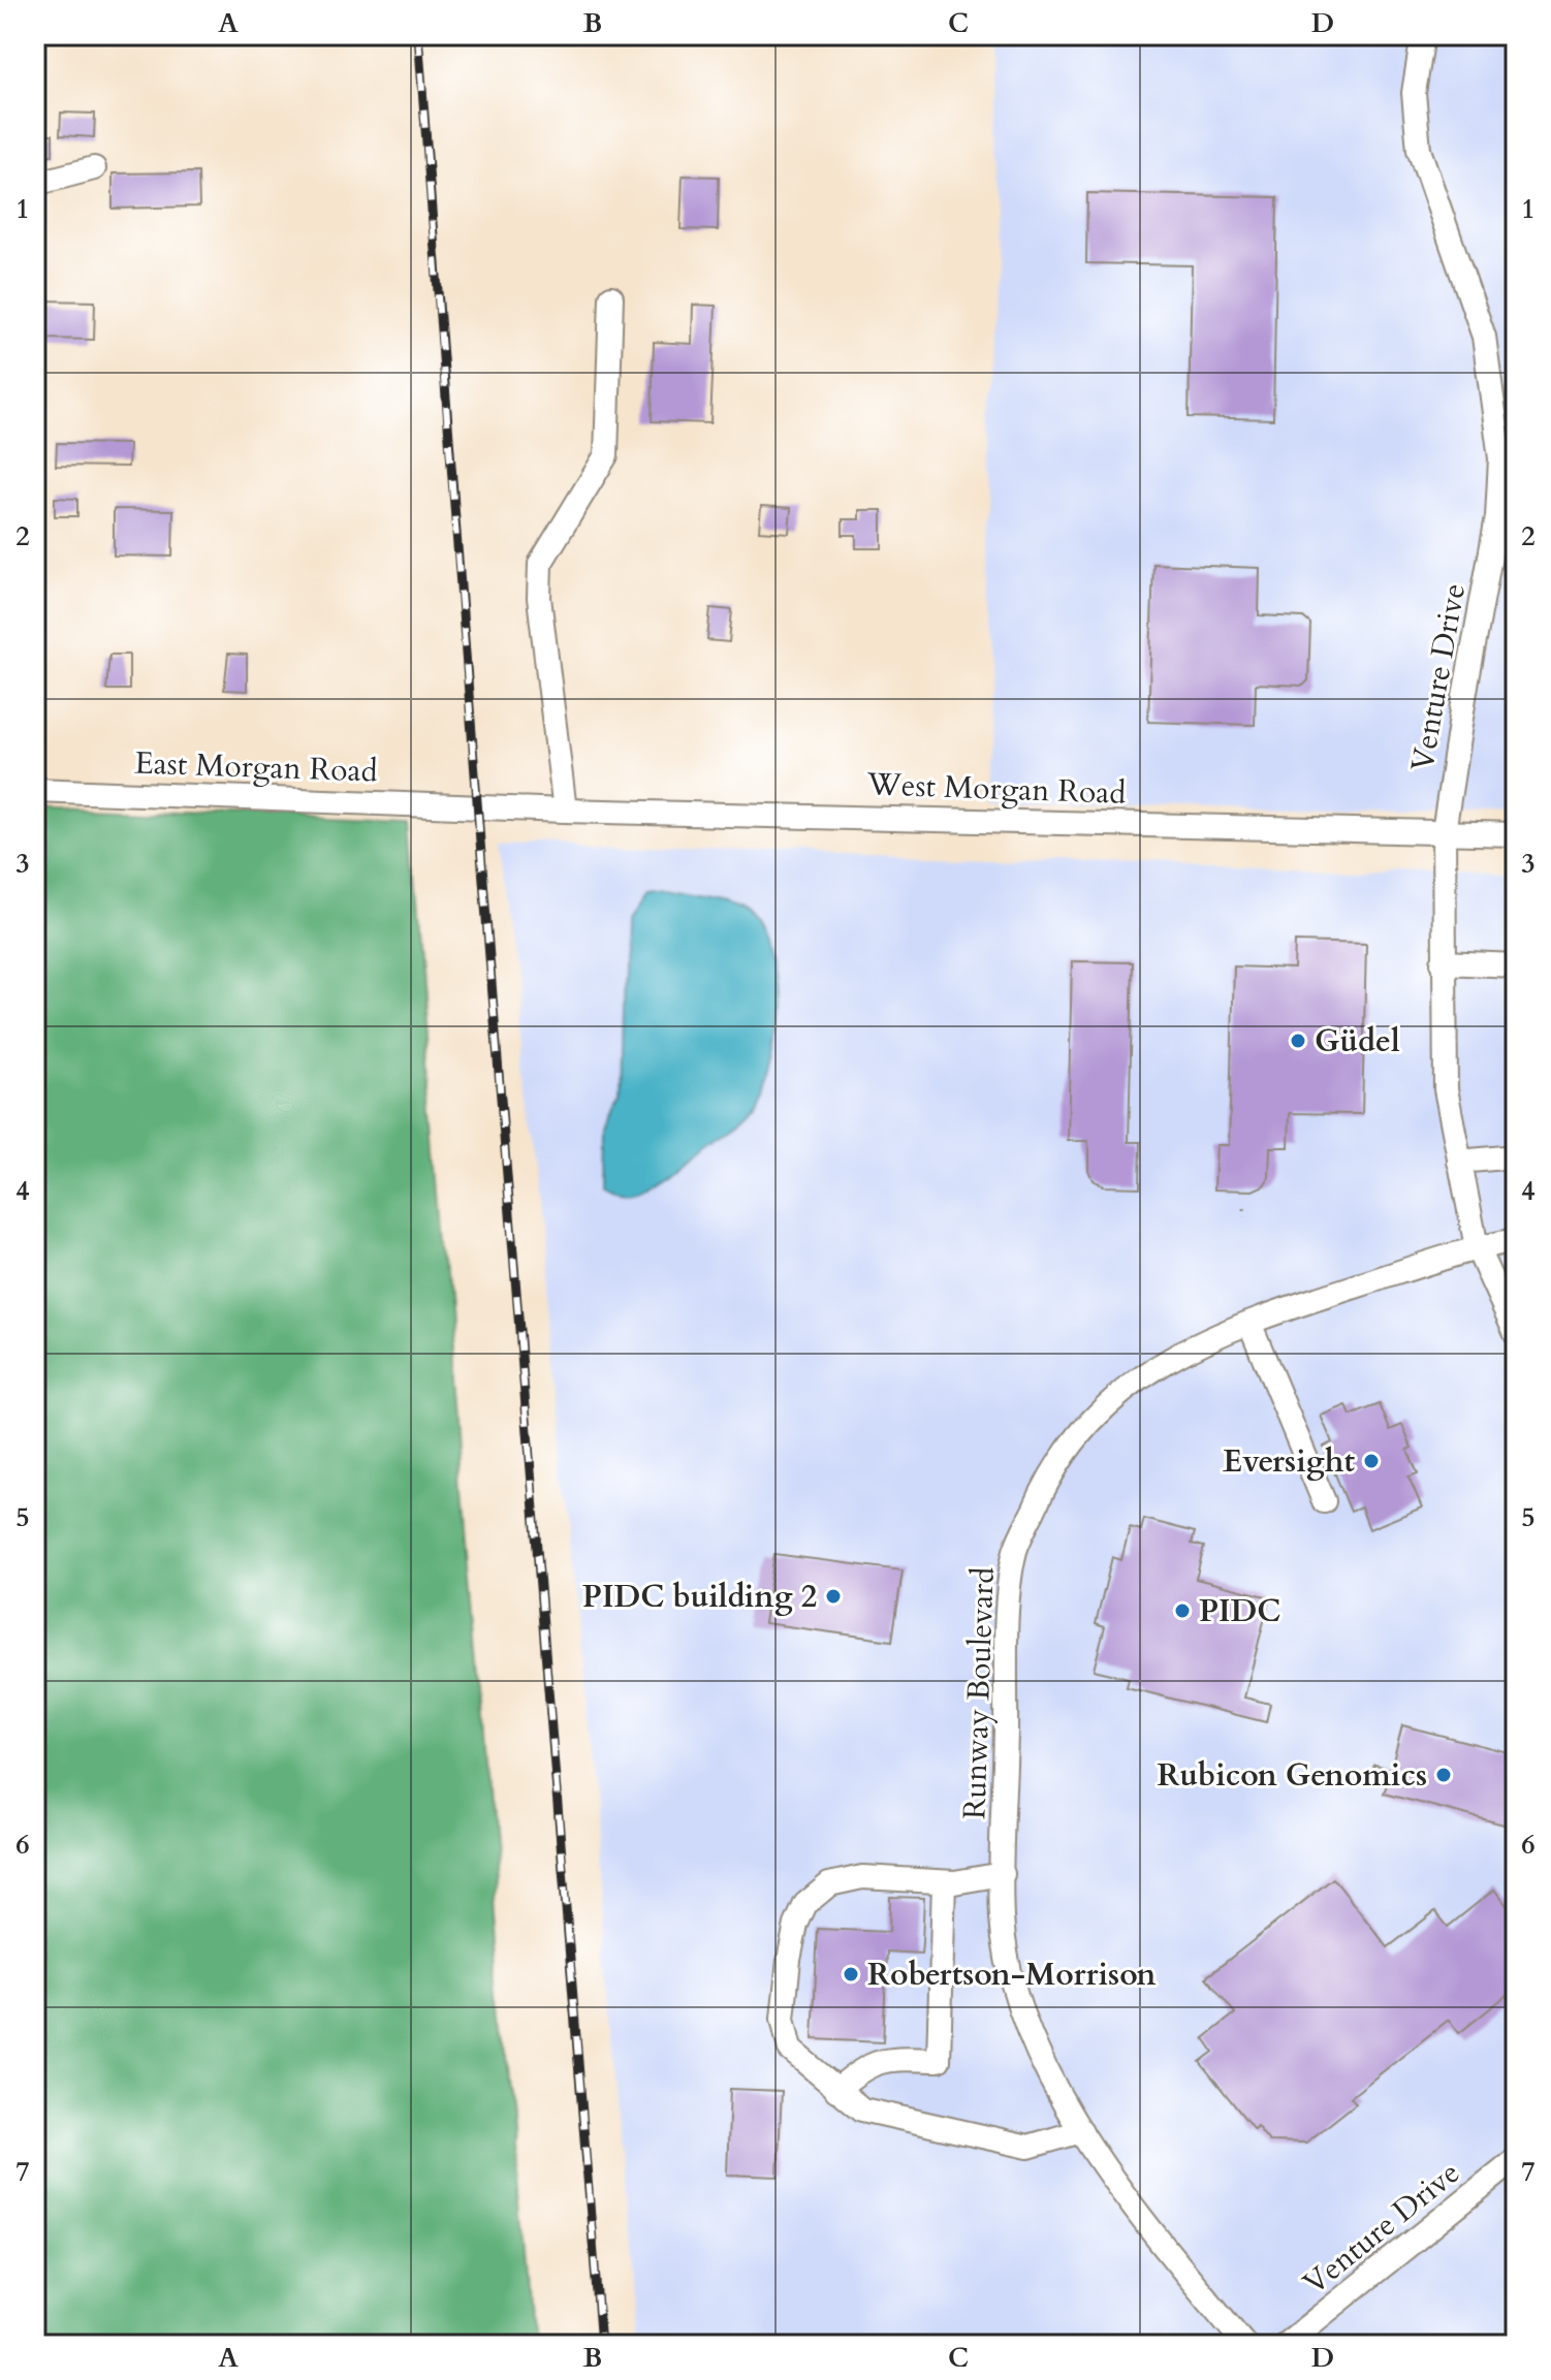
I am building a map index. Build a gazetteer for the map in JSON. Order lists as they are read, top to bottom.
{
  "streets": {
    "street": [
      "Venture Drive",
      "East Morgan Road",
      "West Morgan Road",
      "Runway Boulevard"
    ]
  },
  "crossings": [
    ["Venture Drive", "West Morgan Road"],
    ["Venture Drive", "Runway Boulevard"],
    ["East Morgan Road", "West Morgan Road"]
  ],
  "places": [
    "Güdel",
    "Eversight",
    "PIDC building 2",
    "PIDC",
    "Rubicon Genomics",
    "Robertson-Morrison"
  ],
  "grid": {
    "columns": [
      "A",
      "B",
      "C",
      "D"
    ],
    "rows": [
      "1",
      "2",
      "3",
      "4",
      "5",
      "6",
      "7"
    ]
  }
}
